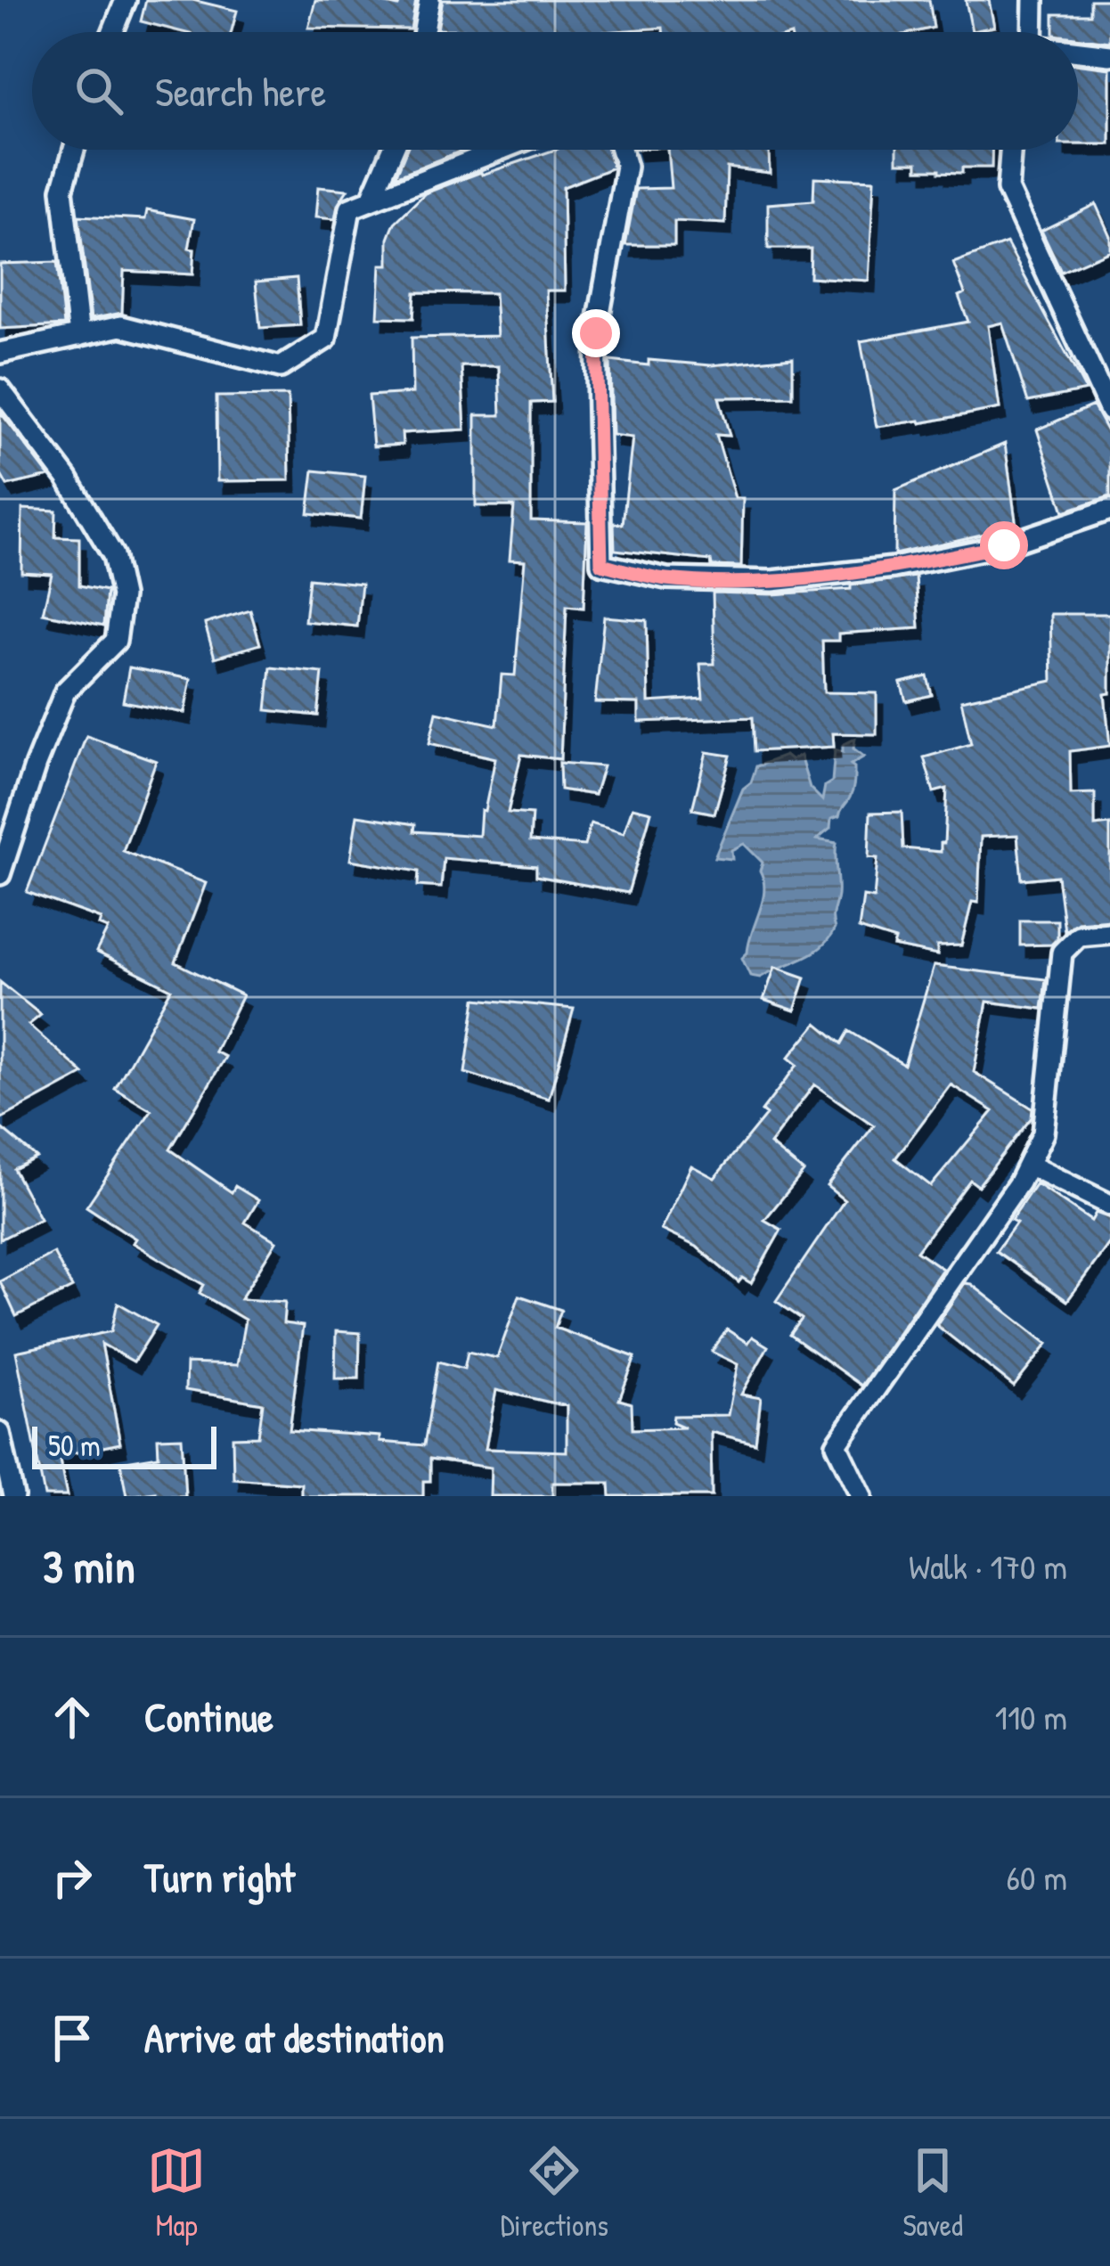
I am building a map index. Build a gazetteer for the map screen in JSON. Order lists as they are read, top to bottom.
{
  "scale_bar": "50 m",
  "page": {
    "search": "Search here",
    "scale": "50 m",
    "heading": ["3 min", "Walk · 170 m"],
    "list": [
      ["Continue", "110 m"],
      ["Turn right", "60 m"],
      "Arrive at destination"
    ],
    "nav": ["Map", "Directions", "Saved"]
  }
}
